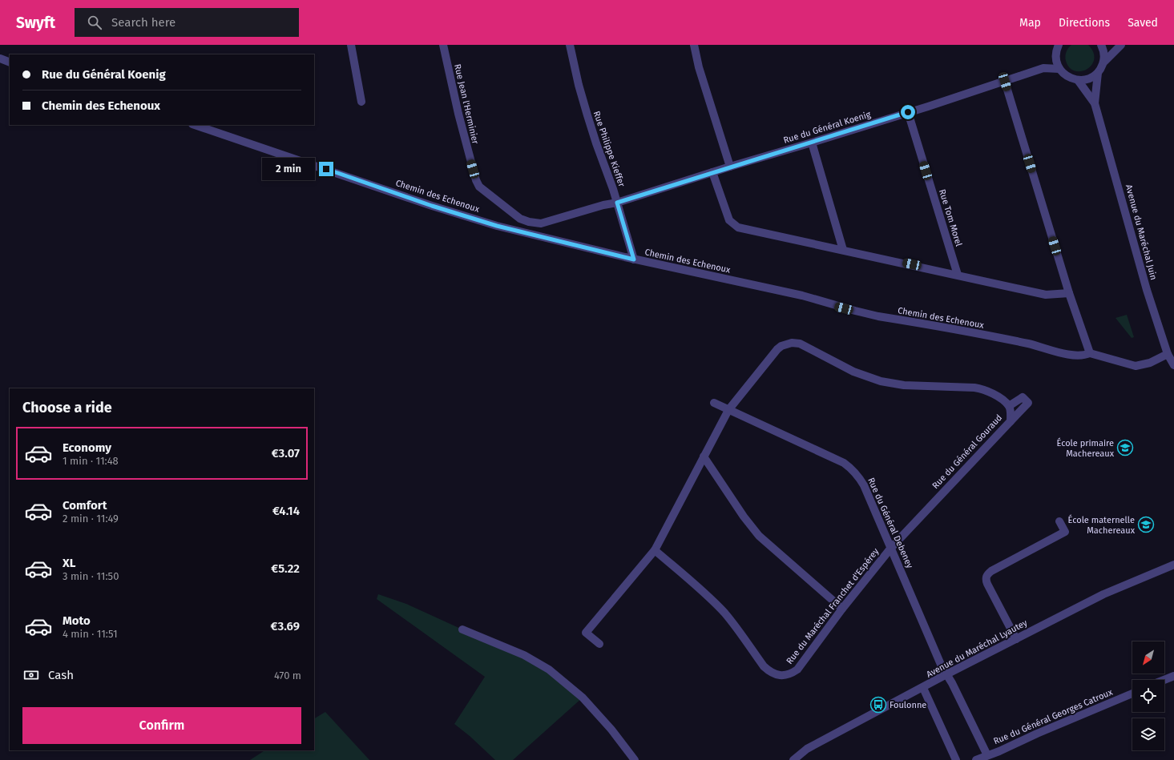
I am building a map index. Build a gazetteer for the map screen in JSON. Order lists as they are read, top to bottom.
{
  "streets": {
    "street": [
      "Rue Jean l'Herminier",
      "Rue du Général Koenig",
      "Rue Philippe Kieffer",
      "Chemin des Echenoux",
      "Rue Tom Morel",
      "Avenue du Maréchal Juin",
      "Rue du Général Gouraud",
      "Rue du Général Debeney",
      "Rue du Maréchal Franchet d'Espérey",
      "Avenue du Maréchal Lyautey",
      "Rue du Général Georges Catroux"
    ]
  },
  "crossings": [
    ["Rue Jean l'Herminier", "Rue du Général Koenig"],
    ["Rue Jean l'Herminier", "Rue Philippe Kieffer"],
    ["Rue du Général Koenig", "Rue Philippe Kieffer"],
    ["Rue du Général Koenig", "Rue Tom Morel"],
    ["Rue Philippe Kieffer", "Chemin des Echenoux"],
    ["Chemin des Echenoux", "Avenue du Maréchal Juin"],
    ["Rue du Général Gouraud", "Rue du Général Debeney"],
    ["Rue du Général Gouraud", "Rue du Maréchal Franchet d'Espérey"],
    ["Rue du Général Debeney", "Rue du Maréchal Franchet d'Espérey"],
    ["Rue du Général Debeney", "Avenue du Maréchal Lyautey"],
    ["Rue du Général Debeney", "Rue du Général Georges Catroux"]
  ],
  "places": {
    "school or university": ["École primaire Machereaux", "École maternelle Machereaux"],
    "bus stop": ["Foulonne"]
  },
  "north": "bottom left",
  "page": {
    "header": "Swyft",
    "search": "Search here",
    "nav": ["Map", "Directions", "Saved"],
    "banner": ["Rue du Général Koenig", "Chemin des Echenoux"],
    "bubble": "2 min",
    "heading": "Choose a ride",
    "list": [
      {
        "name": "Economy",
        "note": "1 min · 11:48",
        "value": "€3.07"
      },
      {
        "name": "Comfort",
        "note": "2 min · 11:49",
        "value": "€4.14"
      },
      {
        "name": "XL",
        "note": "3 min · 11:50",
        "value": "€5.22"
      },
      {
        "name": "Moto",
        "note": "4 min · 11:51",
        "value": "€3.69"
      }
    ],
    "pay": ["Cash", "470 m"],
    "buttons": "Confirm"
  }
}
